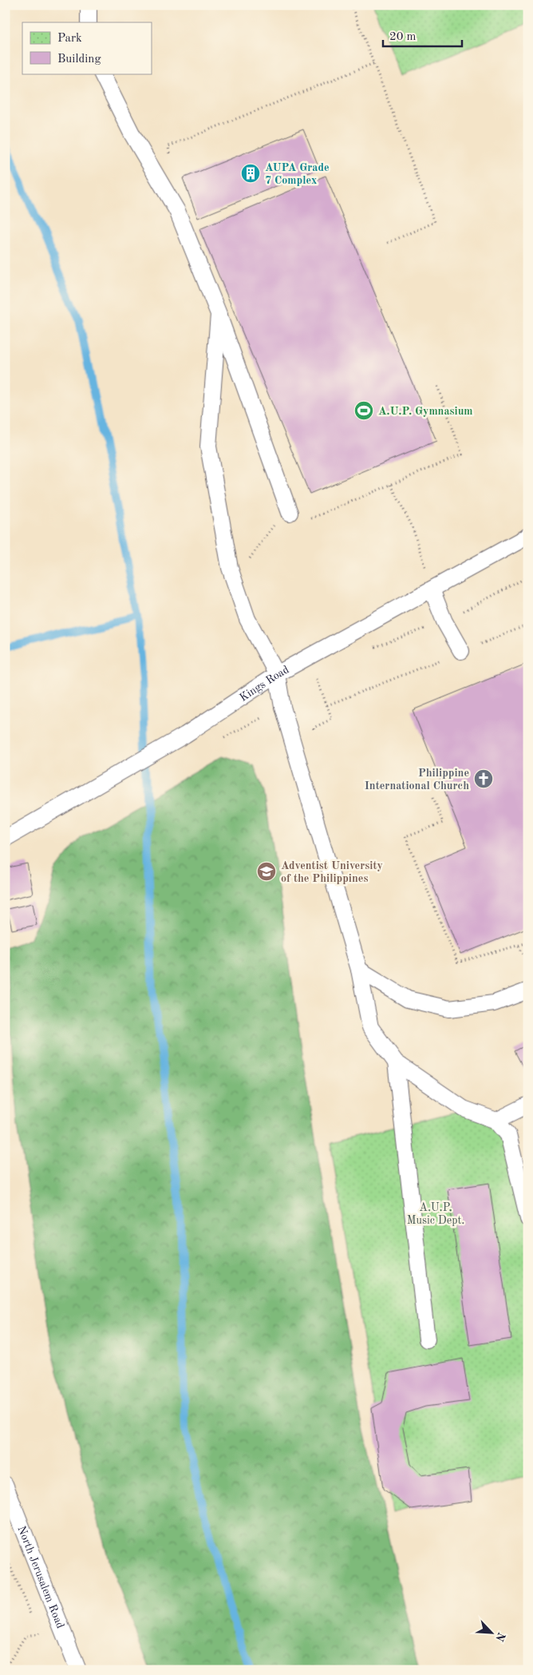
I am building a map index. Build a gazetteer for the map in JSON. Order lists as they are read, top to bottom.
{
  "streets": {
    "lane": ["Kings Road", "North Jerusalem Road"]
  },
  "parks": ["A.U.P. Music Dept."],
  "places": {
    "building": ["AUPA Grade 7 Complex"],
    "sports": ["A.U.P. Gymnasium"],
    "church": ["Philippine International Church"],
    "school or university": ["Adventist University of the Philippines"]
  },
  "legend": ["Park", "Building"],
  "scale_bar": "20 m",
  "north": "bottom right"
}
